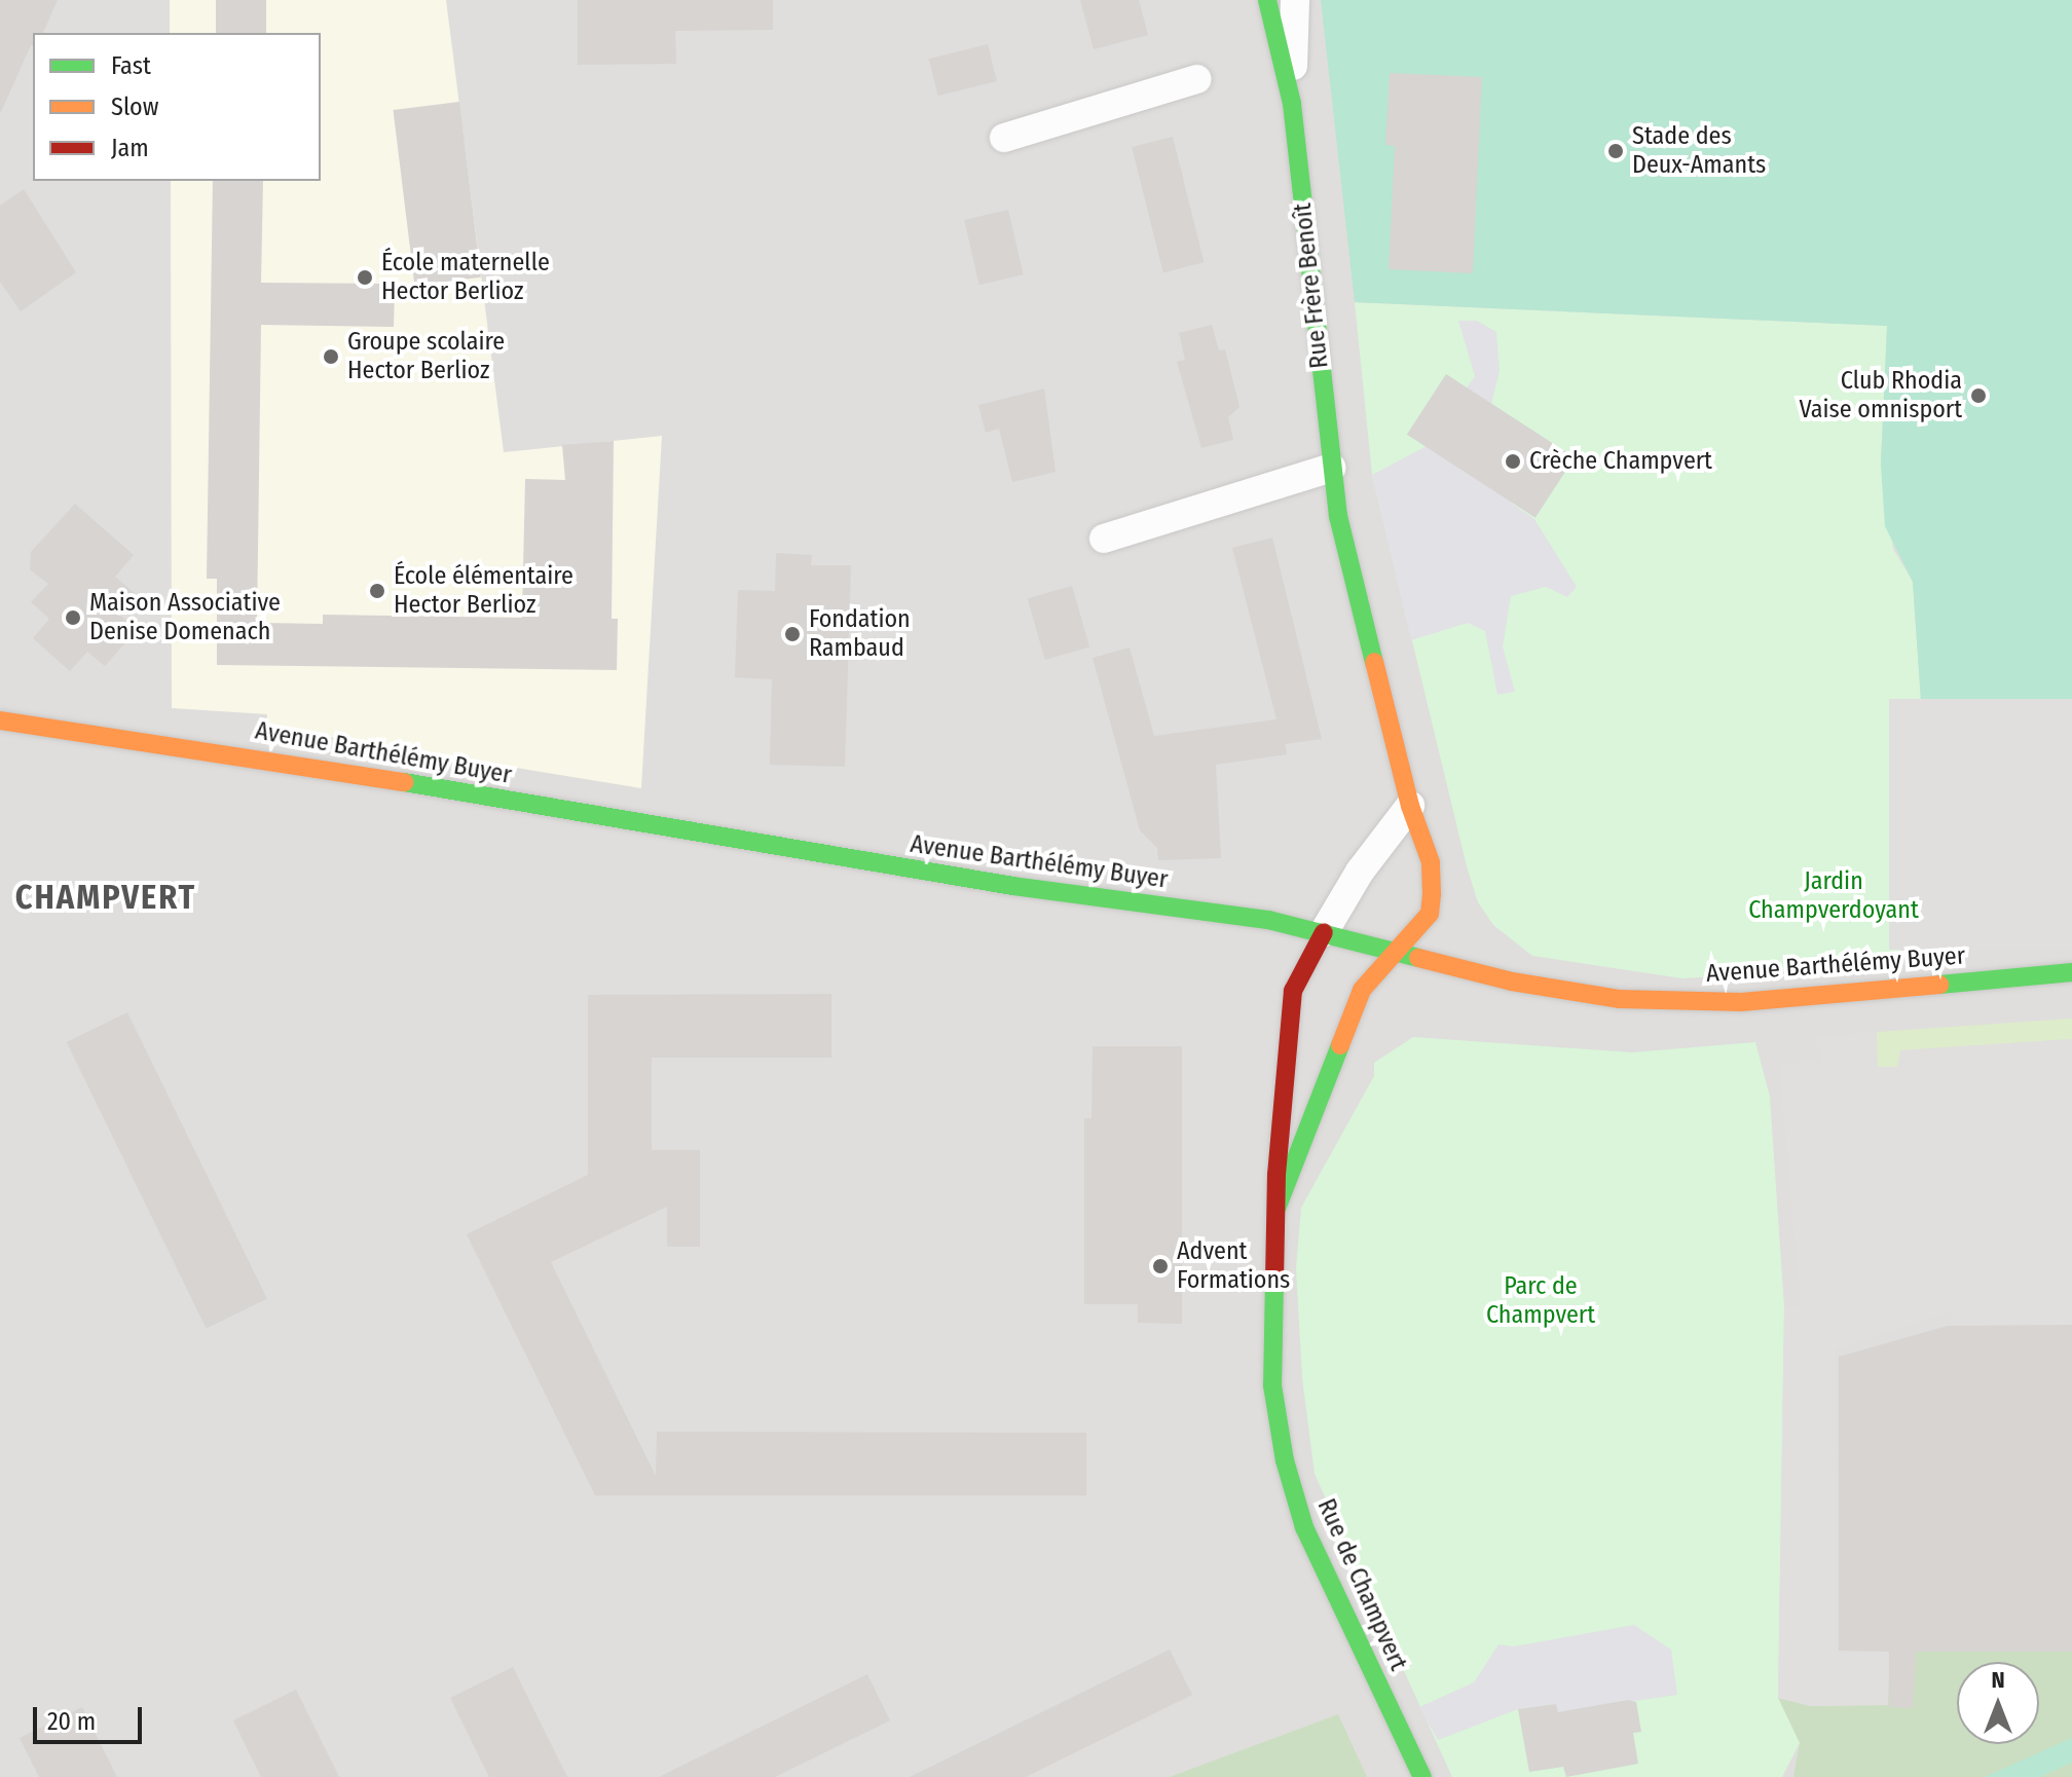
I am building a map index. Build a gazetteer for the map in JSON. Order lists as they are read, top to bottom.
{
  "streets": {
    "street": ["Rue Frère Benoît", "Avenue Barthélémy Buyer", "Rue de Champvert"]
  },
  "crossings": [
    ["Rue Frère Benoît", "Avenue Barthélémy Buyer"],
    ["Rue Frère Benoît", "Rue de Champvert"],
    ["Avenue Barthélémy Buyer", "Rue de Champvert"]
  ],
  "districts": ["CHAMPVERT"],
  "parks": ["Jardin Champverdoyant", "Parc de Champvert"],
  "places": [
    "Stade des Deux-Amants",
    "École maternelle Hector Berlioz",
    "Groupe scolaire Hector Berlioz",
    "Club Rhodia Vaise omnisport",
    "Crèche Champvert",
    "École élémentaire Hector Berlioz",
    "Maison Associative Denise Domenach",
    "Fondation Rambaud",
    "Advent Formations"
  ],
  "legend": ["Fast", "Slow", "Jam"],
  "scale_bar": "20 m",
  "north": "top"
}
